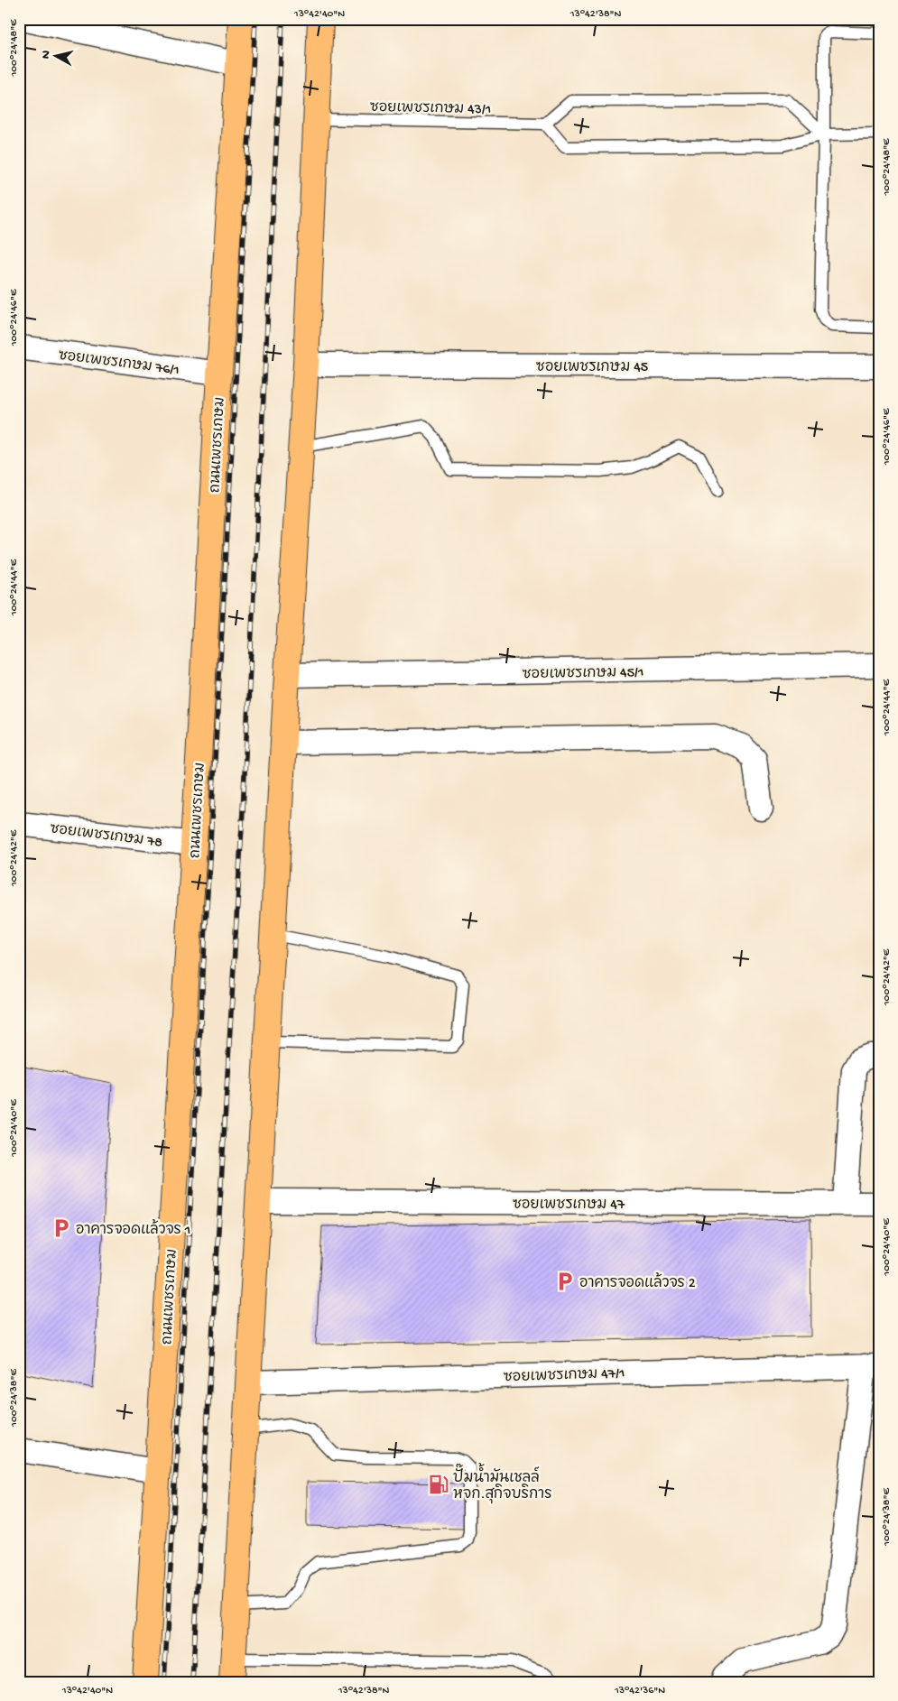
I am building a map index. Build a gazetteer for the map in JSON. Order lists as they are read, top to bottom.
{
  "streets": {
    "main road": ["ถนนเพชรเกษม"],
    "street": [
      "ซอยเพชรเกษม 76/1",
      "ซอยเพชรเกษม 45",
      "ซอยเพชรเกษม 45/1",
      "ซอยเพชรเกษม 78",
      "ซอยเพชรเกษม 47",
      "ซอยเพชรเกษม 47/1"
    ],
    "lane": ["ซอยเพชรเกษม 43/1"]
  },
  "crossings": [
    ["ซอยเพชรเกษม 76/1", "ถนนเพชรเกษม"],
    ["ถนนเพชรเกษม", "ซอยเพชรเกษม 78"]
  ],
  "places": {
    "parking": ["อาคารจอดแล้วจร 1", "อาคารจอดแล้วจร 2"],
    "fuel station": ["ปั๊มน้ำมันเชลล์ หจก.สุกิจบริการ"]
  },
  "north": "left",
  "coordinates": [
    "13°42'40\"N",
    "13°42'38\"N",
    "100°24'48\"E",
    "100°24'46\"E",
    "100°24'44\"E",
    "100°24'42\"E",
    "100°24'40\"E",
    "100°24'38\"E",
    "13°42'36\"N"
  ]
}
